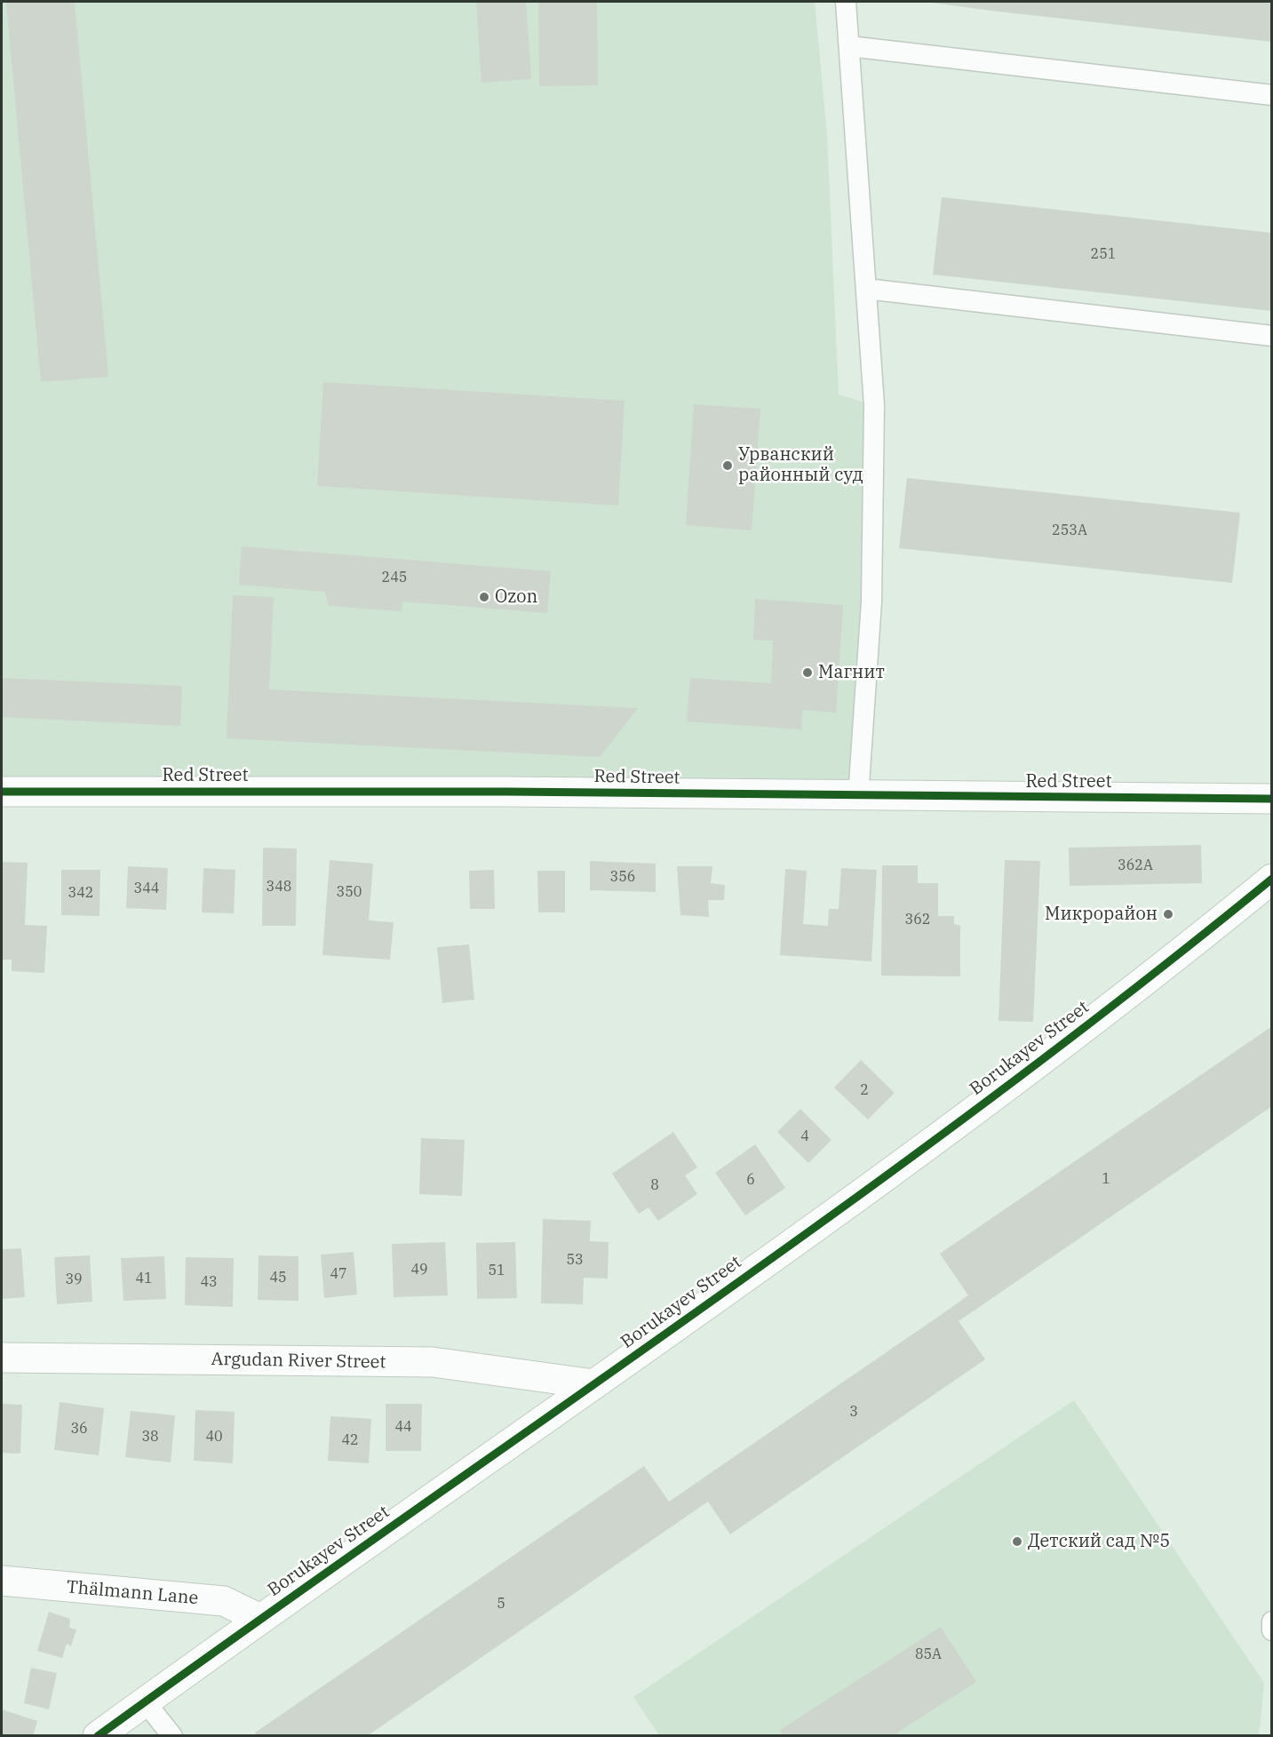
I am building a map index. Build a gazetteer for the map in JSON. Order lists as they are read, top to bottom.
{
  "streets": {
    "street": [
      "Red Street",
      "Borukayev Street",
      "Argudan River Street",
      "Thälmann Lane"
    ]
  },
  "crossings": [
    ["Borukayev Street", "Argudan River Street"],
    ["Borukayev Street", "Thälmann Lane"]
  ],
  "places": [
    "Урванский районный суд",
    "Ozon",
    "Магнит",
    "Микрорайон",
    "Детский сад №5"
  ],
  "house_numbers": [
    "251",
    "253А",
    "245",
    "362А",
    "356",
    "348",
    "344",
    "350",
    "342",
    "362",
    "2",
    "4",
    "1",
    "6",
    "8",
    "53",
    "49",
    "51",
    "47",
    "45",
    "41",
    "39",
    "43",
    "3",
    "44",
    "36",
    "38",
    "40",
    "42",
    "5",
    "85А"
  ]
}
